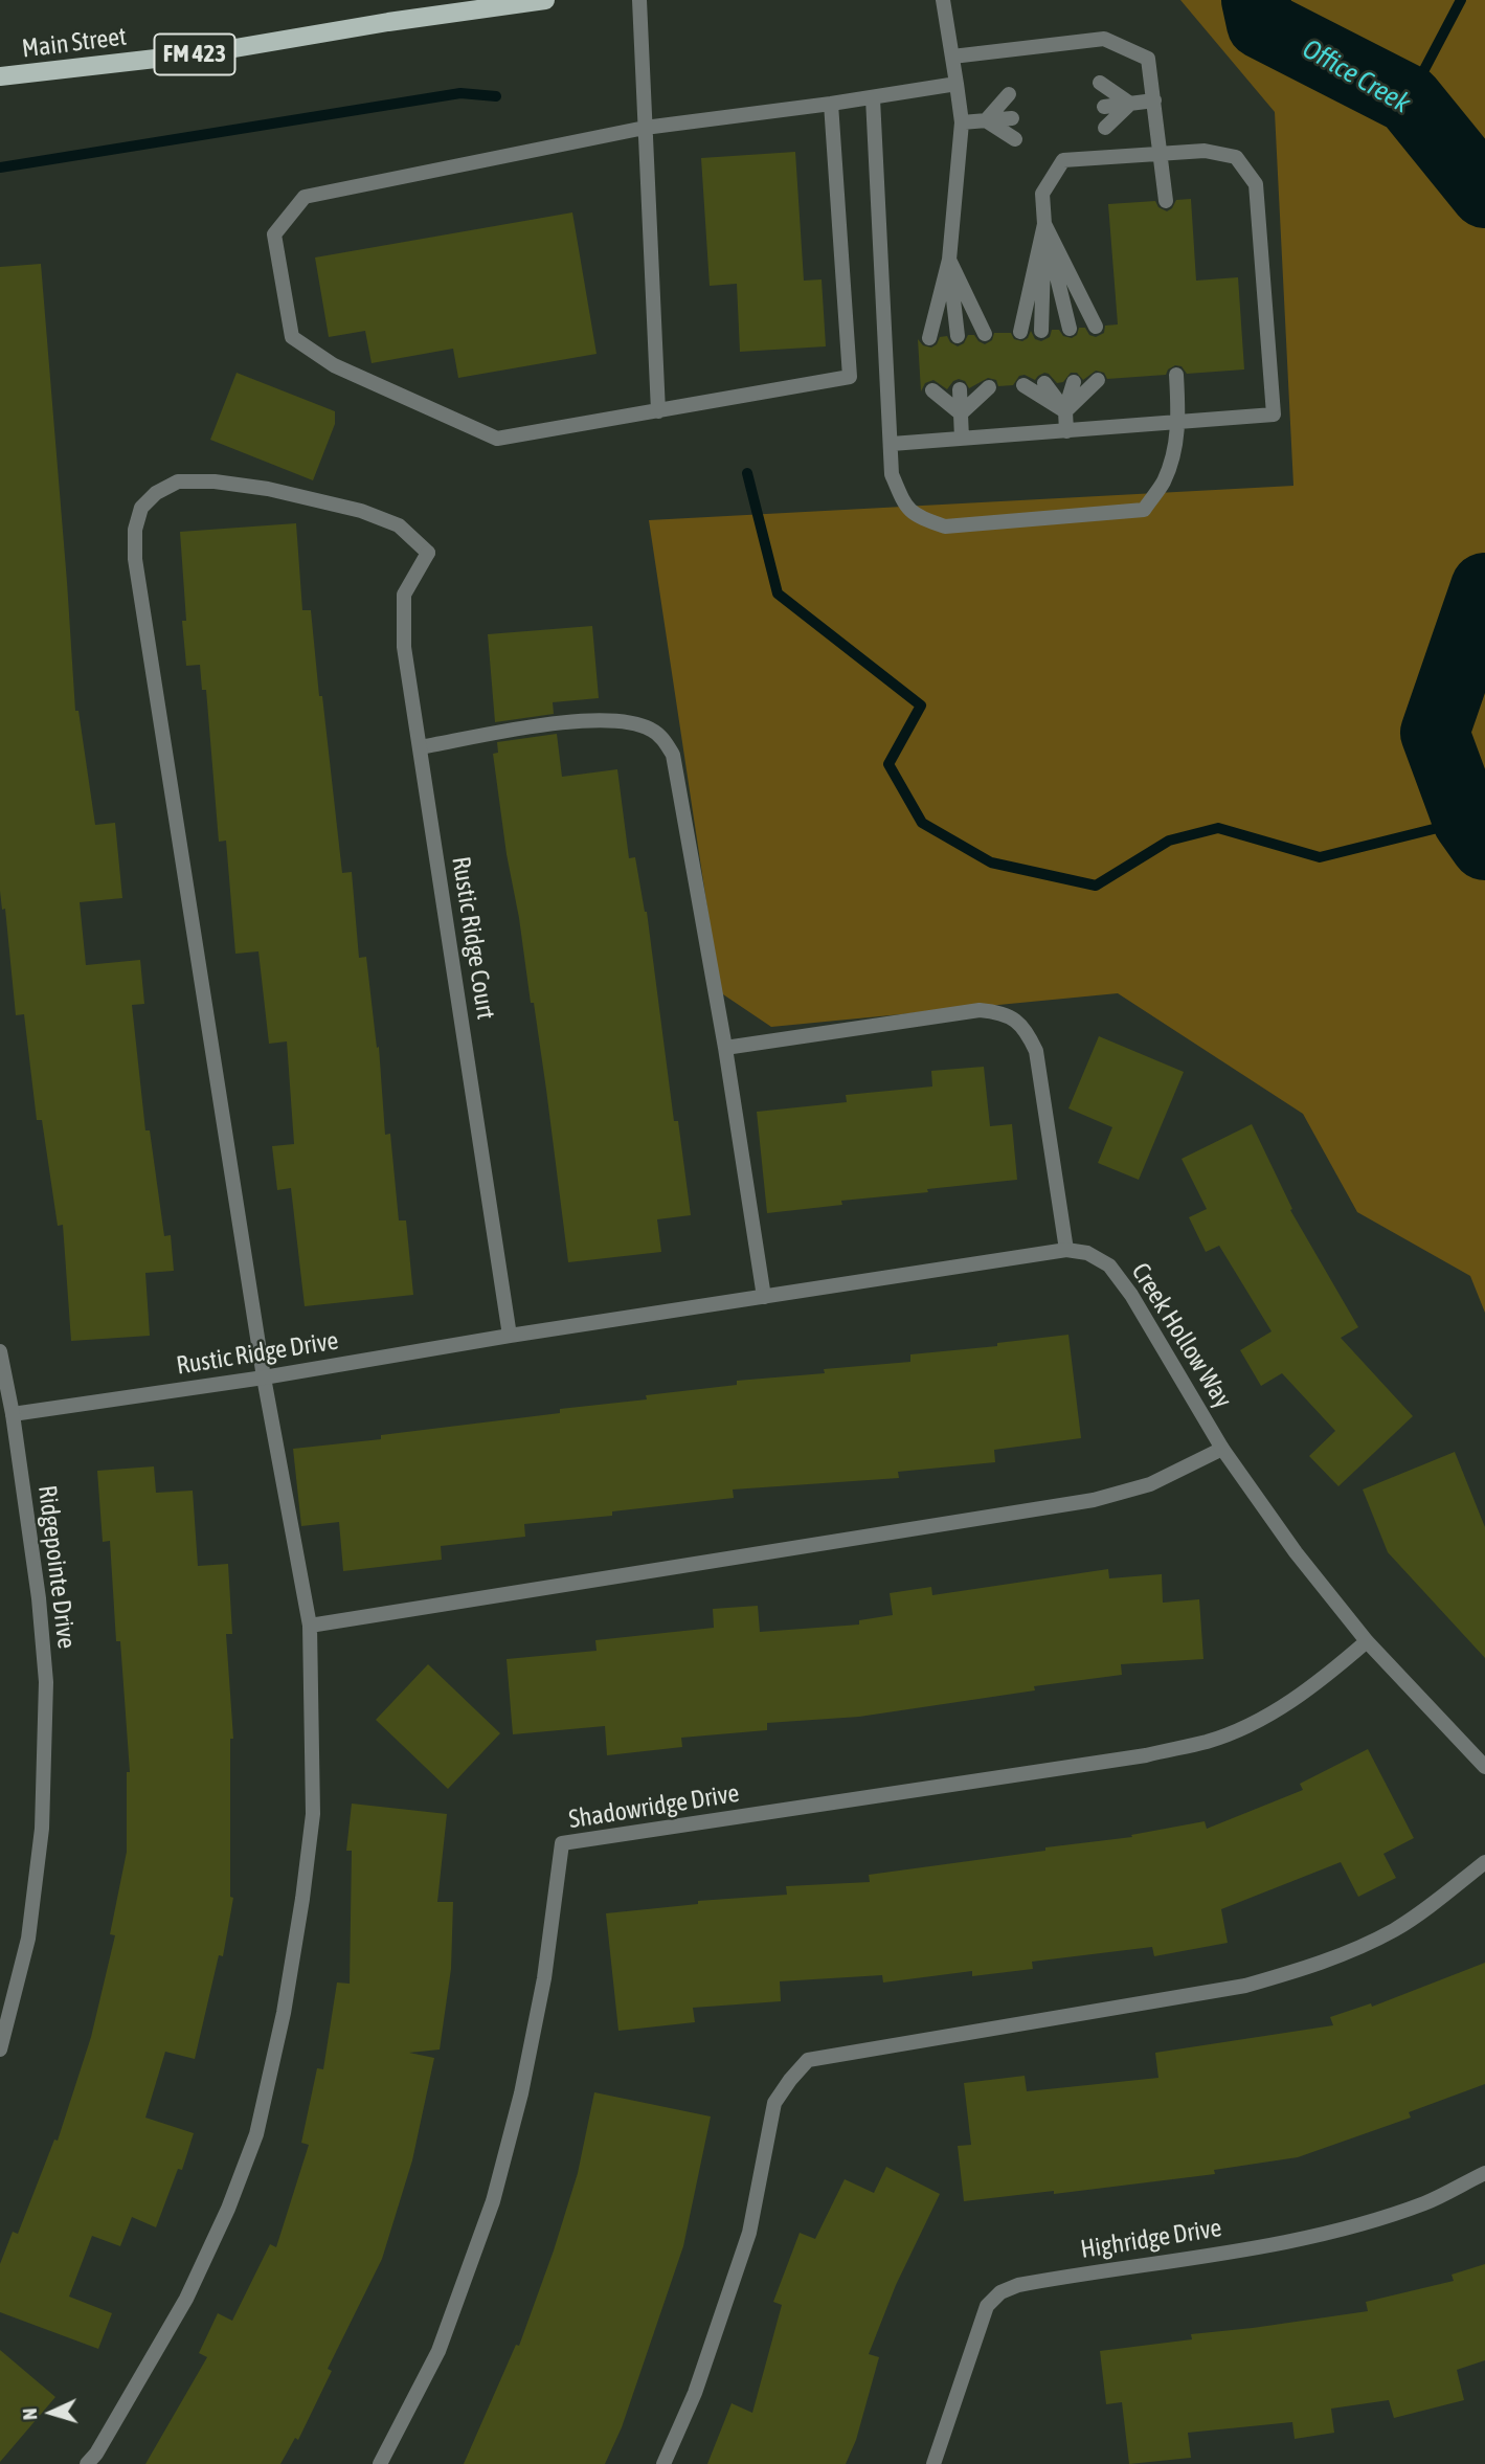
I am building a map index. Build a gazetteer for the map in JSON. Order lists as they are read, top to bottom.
{
  "streets": {
    "main road": ["Main Street", "FM 423"],
    "street": [
      "Rustic Ridge Court",
      "Creek Hollow Way",
      "Rustic Ridge Drive",
      "Ridgepointe Drive",
      "Shadowridge Drive",
      "Highridge Drive"
    ]
  },
  "crossings": [
    ["Rustic Ridge Court", "Creek Hollow Way"],
    ["Rustic Ridge Court", "Rustic Ridge Drive"],
    ["Creek Hollow Way", "Rustic Ridge Drive"],
    ["Creek Hollow Way", "Shadowridge Drive"],
    ["Rustic Ridge Drive", "Ridgepointe Drive"]
  ],
  "water": ["Office Creek"],
  "north": "left"
}
